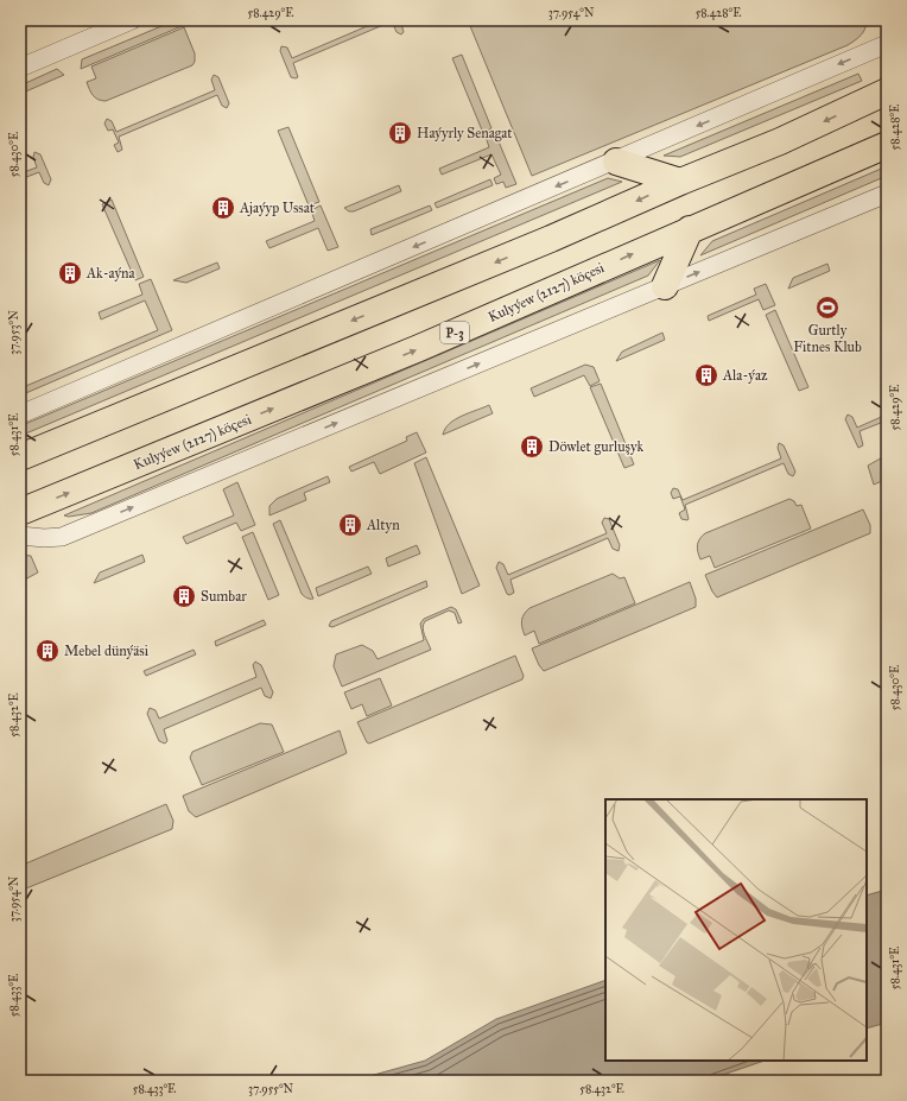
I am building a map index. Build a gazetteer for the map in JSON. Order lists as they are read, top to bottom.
{
  "streets": {
    "highway": ["Kulyýew (2127) köçesi", "P-3"]
  },
  "places": {
    "building": [
      "Haýyrly Senagat",
      "Ajaýyp Ussat",
      "Ak-aýna",
      "Ala-ýaz",
      "Döwlet gurluşyk",
      "Altyn",
      "Sumbar",
      "Mebel dünýäsi"
    ],
    "sports": ["Gurtly Fitnes Klub"]
  },
  "coordinates": [
    "58.429°E",
    "37.954°N",
    "58.428°E",
    "58.430°E",
    "37.953°N",
    "58.431°E",
    "58.432°E",
    "58.433°E",
    "37.955°N"
  ]
}
